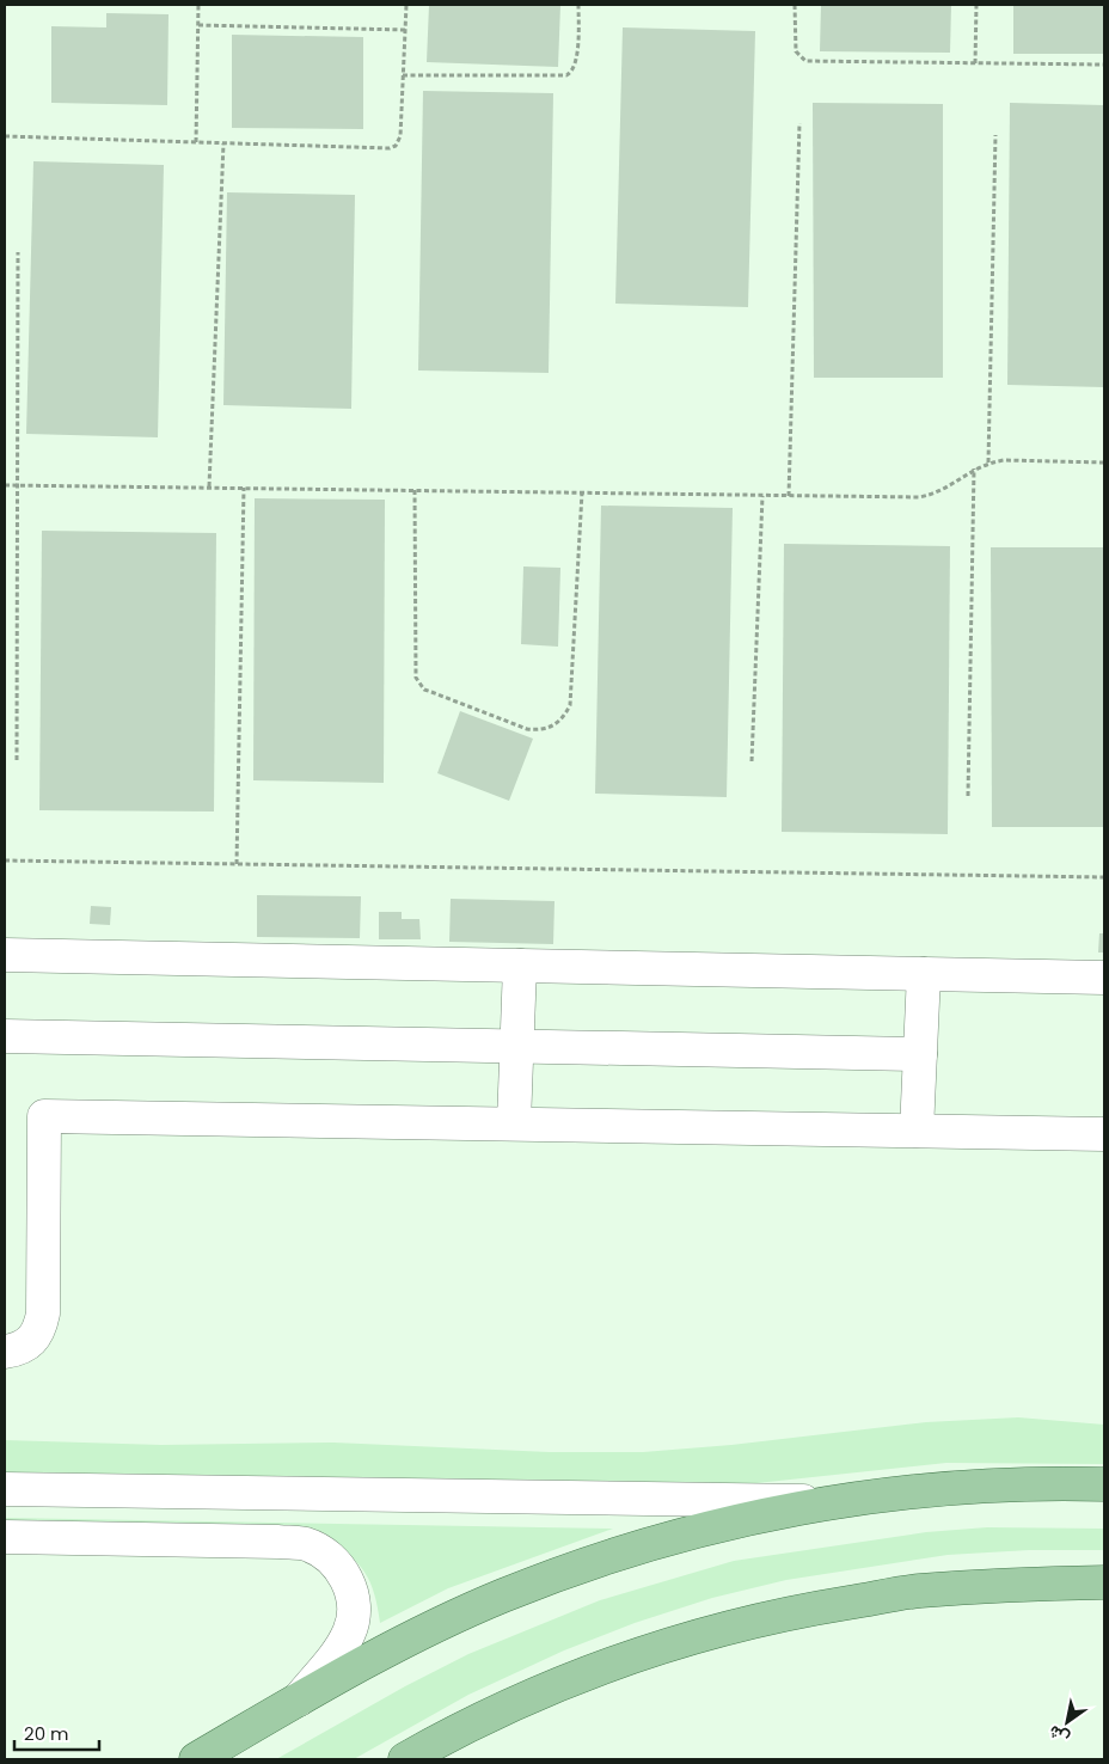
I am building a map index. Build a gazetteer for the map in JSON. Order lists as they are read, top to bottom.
{
  "scale_bar": "20 m",
  "north": "bottom left"
}
